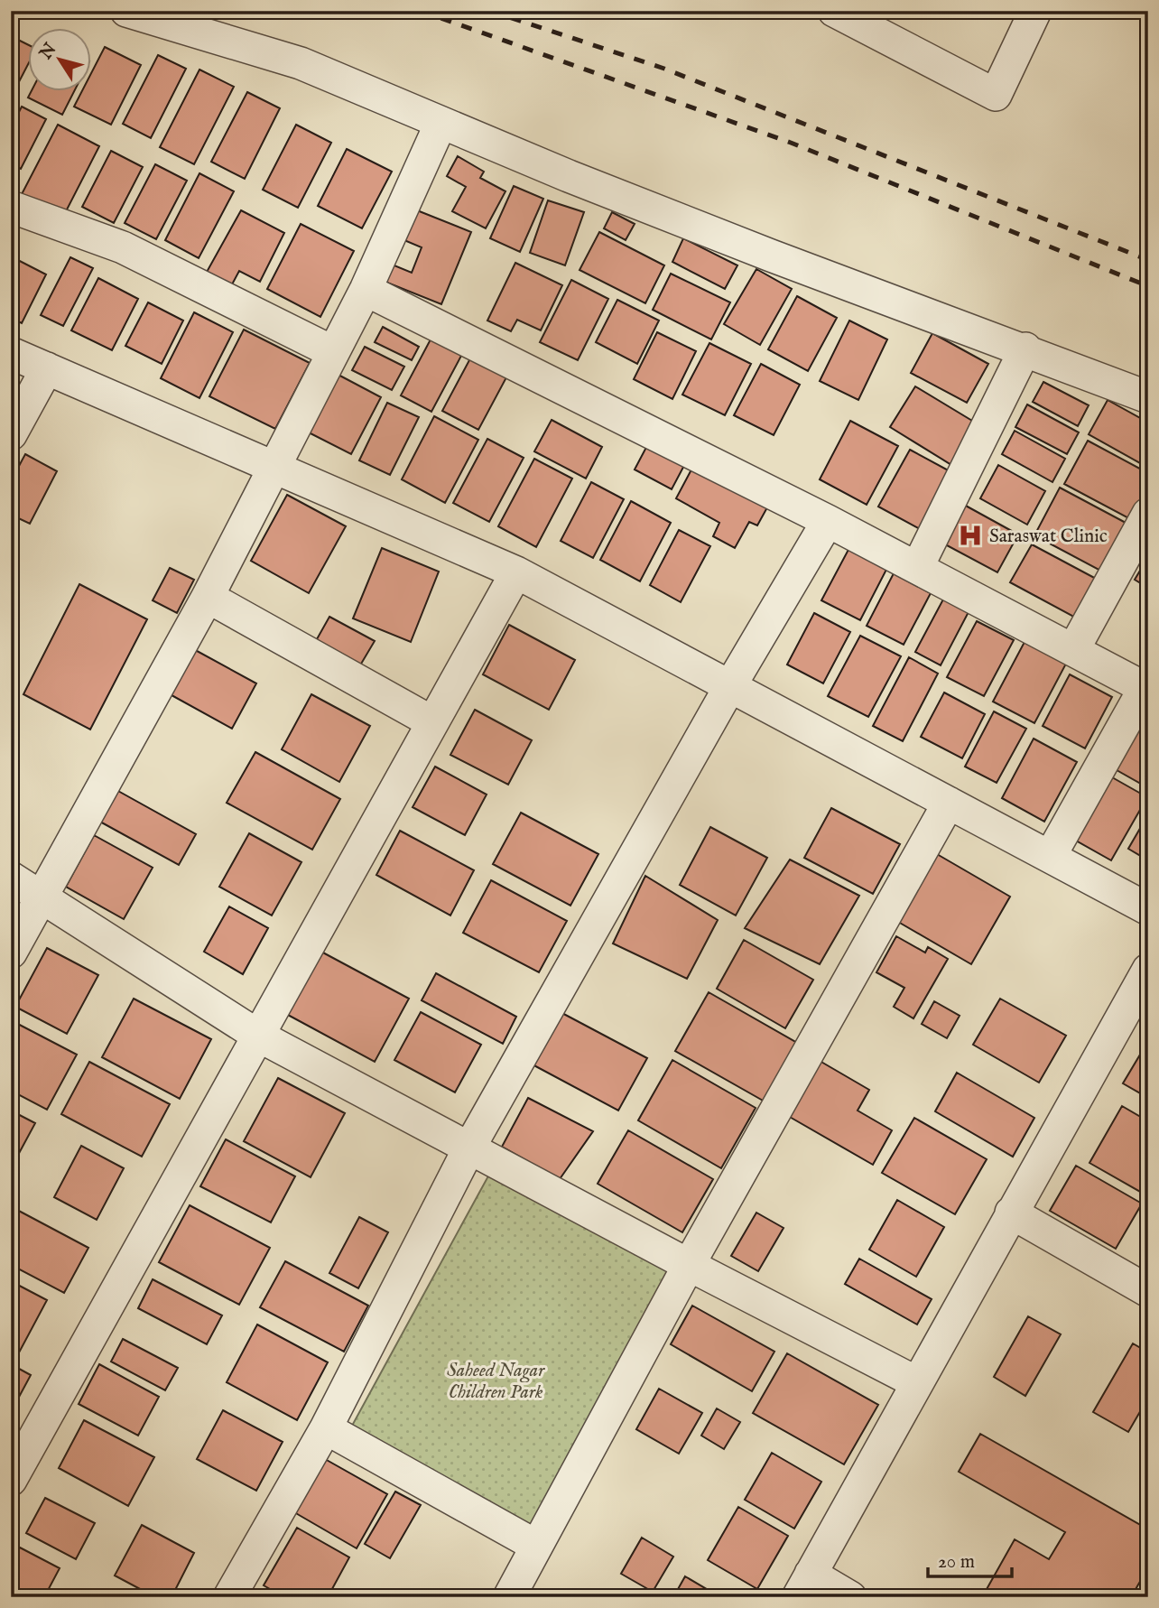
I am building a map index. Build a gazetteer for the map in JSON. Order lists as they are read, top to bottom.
{
  "parks": ["Saheed Nagar Children Park"],
  "places": {
    "hospital": ["Saraswat Clinic"]
  },
  "scale_bar": "20 m",
  "north": "top left"
}
